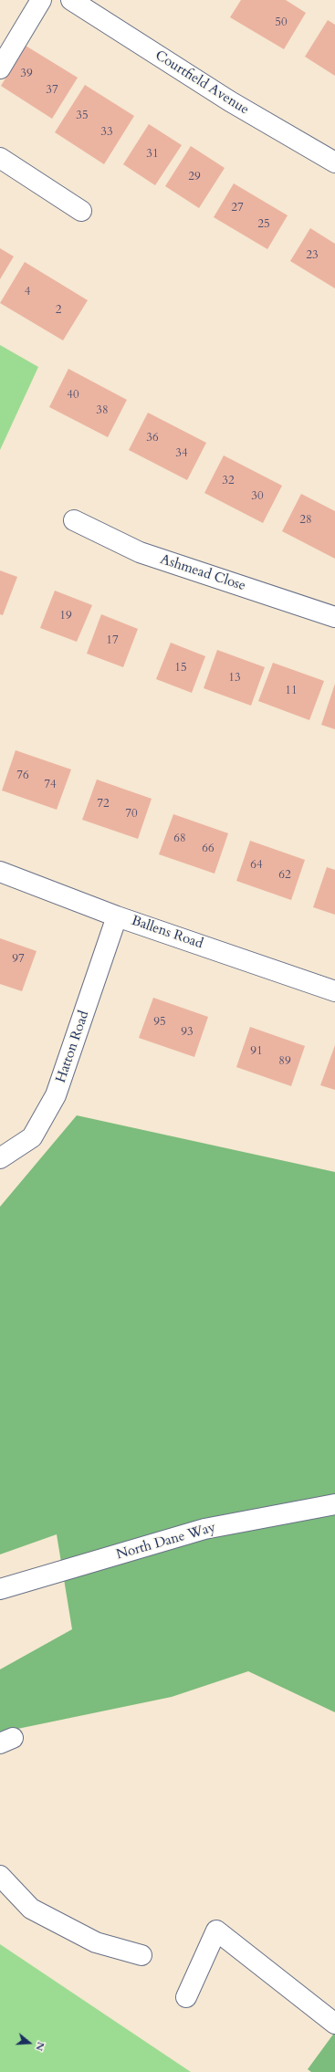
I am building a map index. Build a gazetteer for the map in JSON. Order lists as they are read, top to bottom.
{
  "streets": {
    "street": [
      "Courtfield Avenue",
      "Ashmead Close",
      "Ballens Road",
      "Hatton Road",
      "North Dane Way"
    ]
  },
  "crossings": [
    ["Ballens Road", "Hatton Road"]
  ],
  "house_numbers": [
    "50",
    "39",
    "37",
    "35",
    "33",
    "31",
    "29",
    "27",
    "25",
    "23",
    "4",
    "2",
    "40",
    "38",
    "36",
    "34",
    "32",
    "30",
    "28",
    "19",
    "17",
    "15",
    "13",
    "11",
    "76",
    "74",
    "72",
    "70",
    "68",
    "66",
    "64",
    "62",
    "97",
    "95",
    "93",
    "91",
    "89"
  ],
  "north": "right"
}
